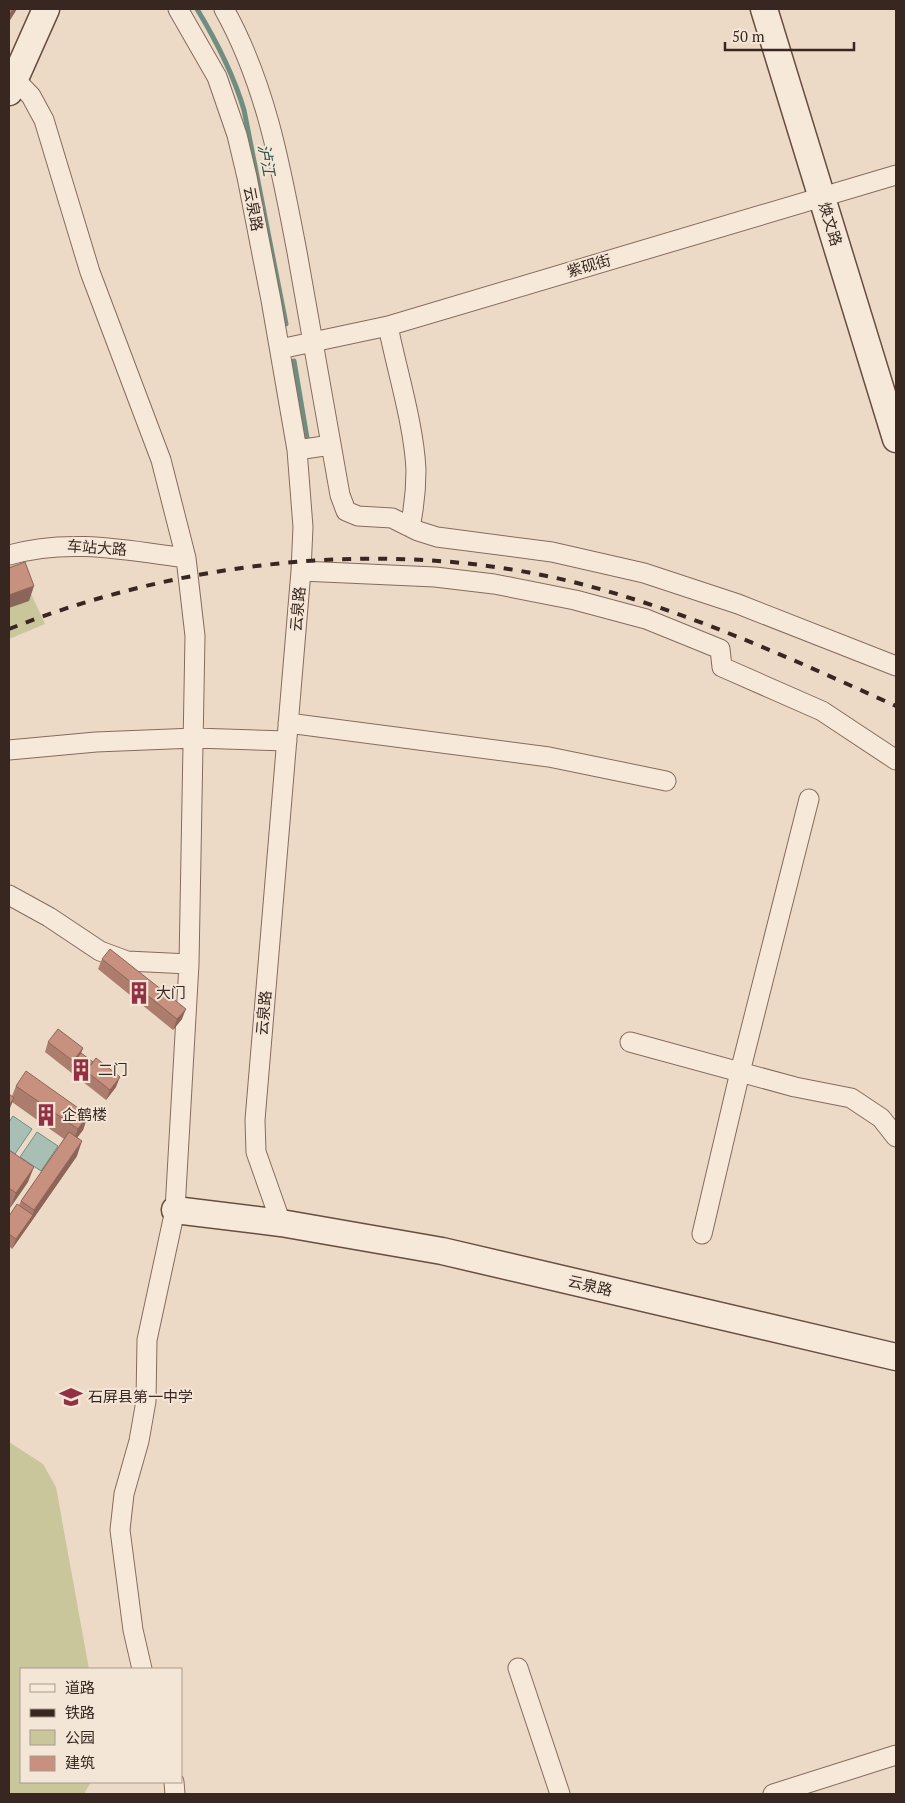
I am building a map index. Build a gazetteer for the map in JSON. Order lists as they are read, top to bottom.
{
  "streets": {
    "street": [
      "云泉路",
      "焕文路",
      "紫砚街",
      "车站大路"
    ]
  },
  "crossings": [
    ["云泉路", "紫砚街"],
    ["焕文路", "紫砚街"]
  ],
  "water": ["泸江"],
  "places": {
    "building": ["大门", "二门", "企鹤楼"],
    "school or university": ["石屏县第一中学"]
  },
  "legend": [
    "道路",
    "铁路",
    "公园",
    "建筑"
  ],
  "scale_bar": "50 m"
}
